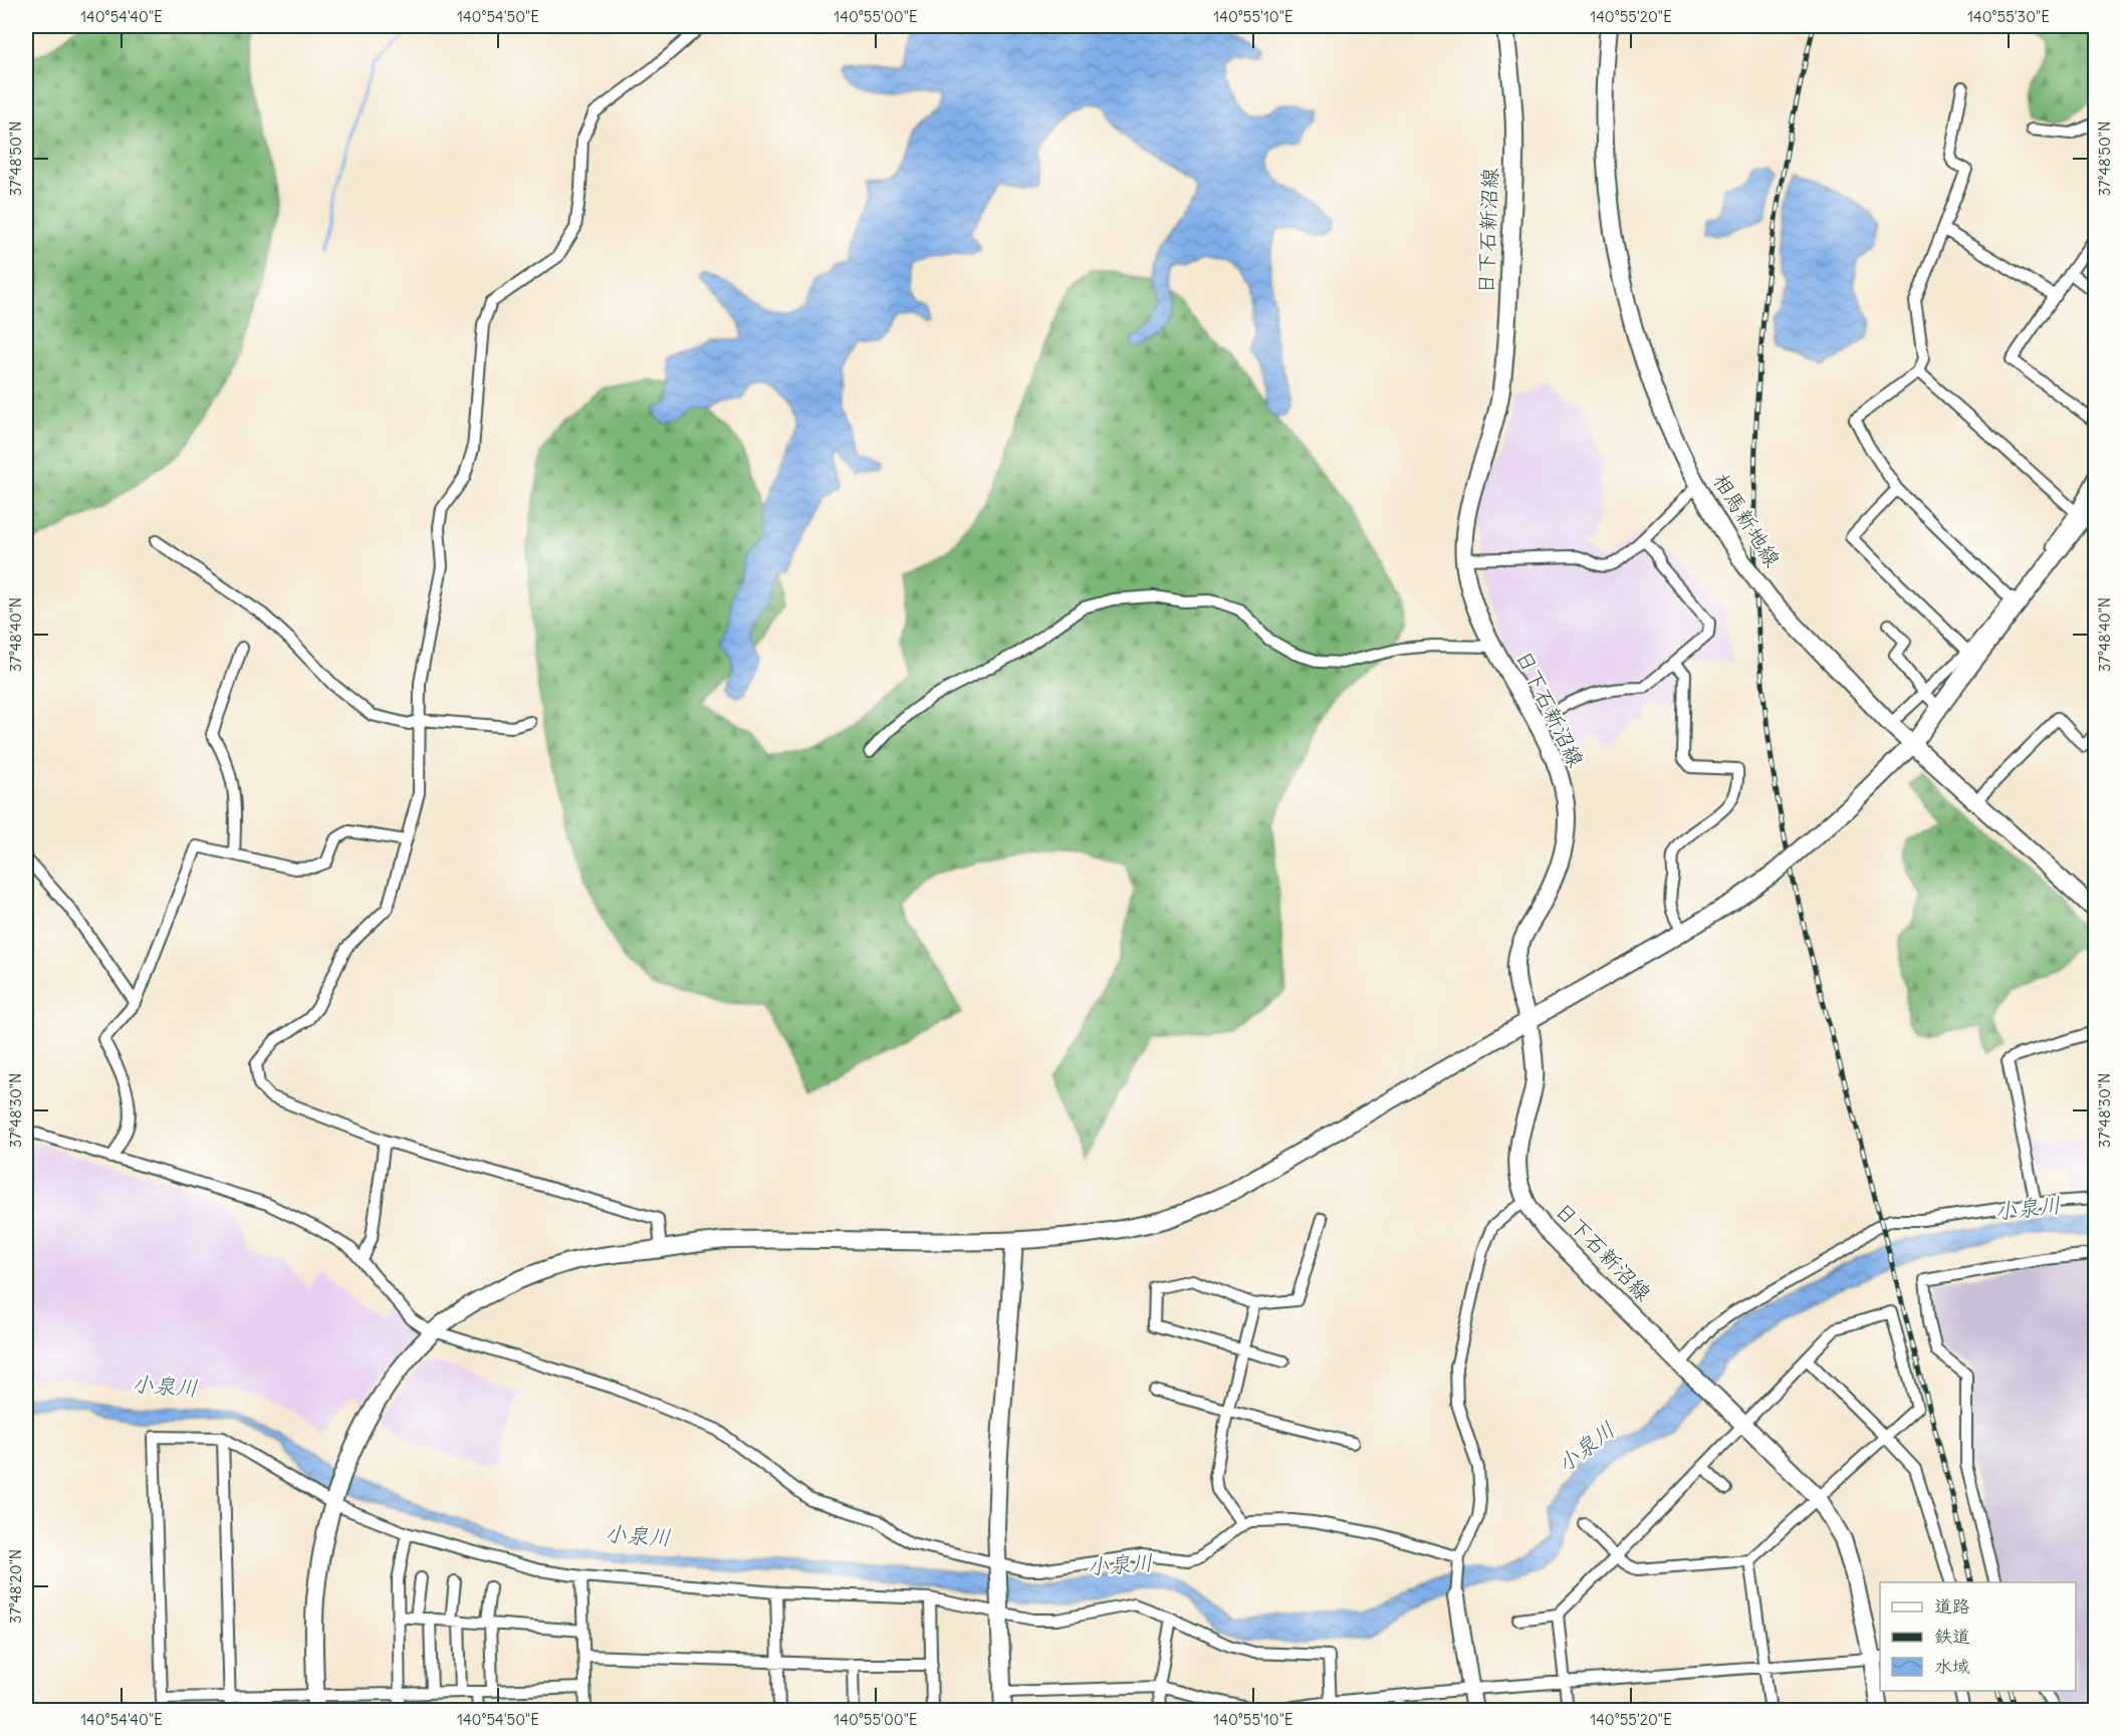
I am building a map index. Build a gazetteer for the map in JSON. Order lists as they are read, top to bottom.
{
  "streets": {
    "main road": ["日下石新沼線", "相馬新地線"]
  },
  "water": ["小泉川"],
  "legend": ["道路", "鉄道", "水域"],
  "coordinates": [
    "140°54'40\"E",
    "140°54'50\"E",
    "140°55'00\"E",
    "140°55'10\"E",
    "140°55'20\"E",
    "140°55'30\"E",
    "37°48'50\"N",
    "37°48'40\"N",
    "37°48'30\"N",
    "37°48'20\"N"
  ]
}
